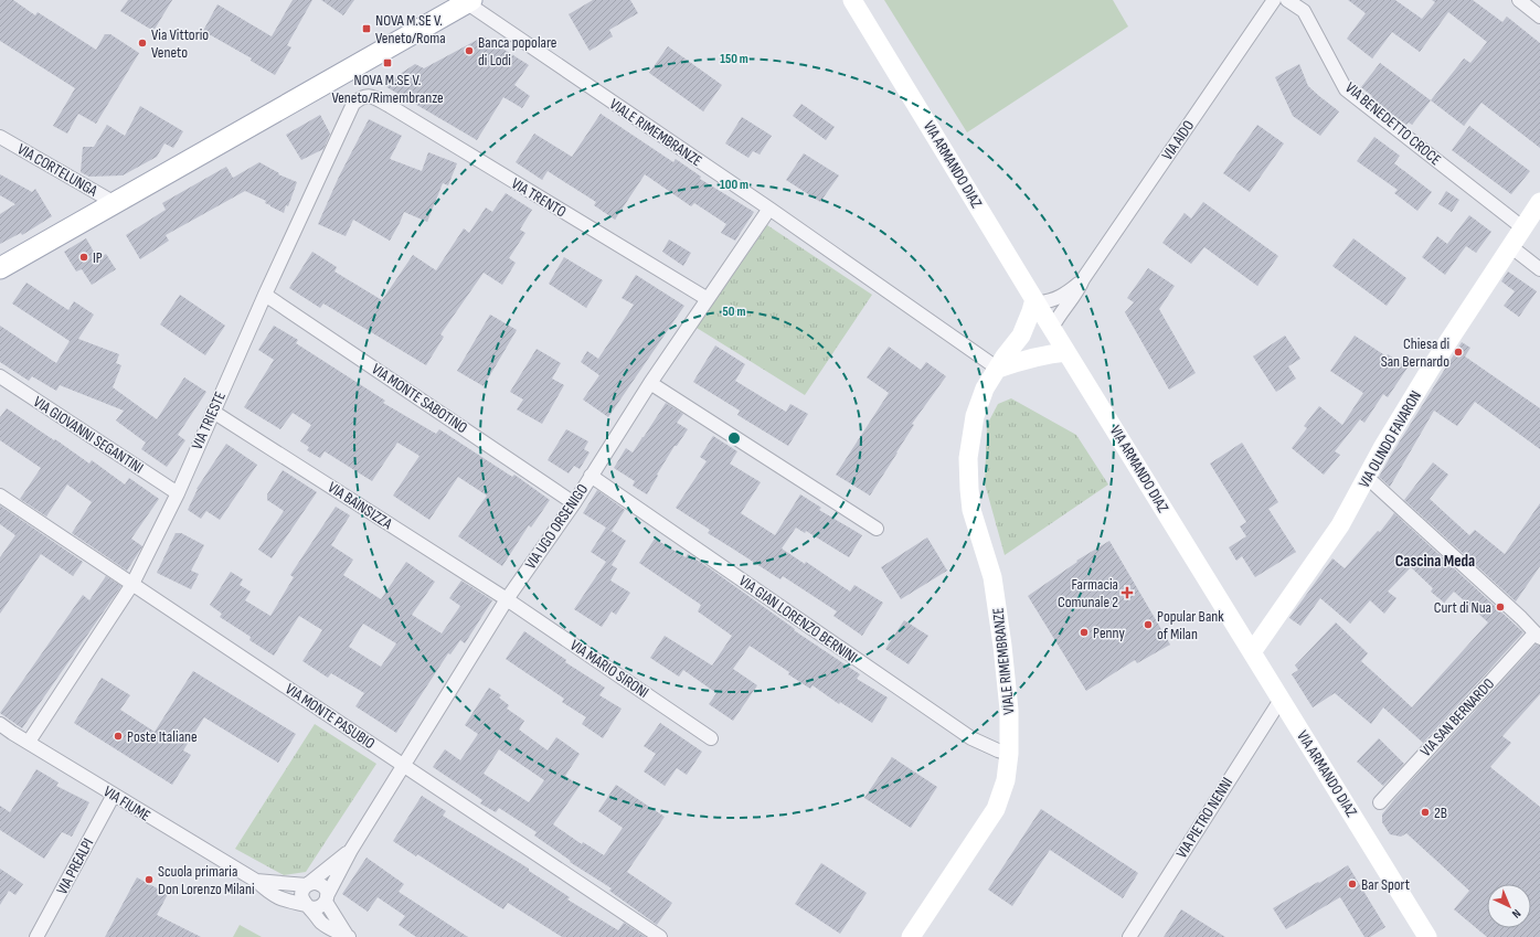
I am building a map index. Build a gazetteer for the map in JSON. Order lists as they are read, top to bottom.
{
  "streets": {
    "street": [
      "VIA BENEDETTO CROCE",
      "VIALE RIMEMBRANZE",
      "VIA AIDO",
      "VIA ARMANDO DIAZ",
      "VIA CORTELUNGA",
      "VIA TRENTO",
      "VIA MONTE SABOTINO",
      "VIA TRIESTE",
      "VIA GIOVANNI SEGANTINI",
      "VIA OLINDO FAVARON",
      "VIA BAINSIZZA",
      "VIA UGO ORSENIGO",
      "VIA GIAN LORENZO BERNINI",
      "VIA MARIO SIRONI",
      "VIA MONTE PASUBIO",
      "VIA SAN BERNARDO",
      "VIA FIUME",
      "VIA PIETRO NENNI",
      "VIA PREALPI"
    ]
  },
  "crossings": [
    ["VIA BENEDETTO CROCE", "VIA OLINDO FAVARON"],
    ["VIALE RIMEMBRANZE", "VIA AIDO"],
    ["VIALE RIMEMBRANZE", "VIA ARMANDO DIAZ"],
    ["VIALE RIMEMBRANZE", "VIA UGO ORSENIGO"],
    ["VIALE RIMEMBRANZE", "VIA GIAN LORENZO BERNINI"],
    ["VIA AIDO", "VIA ARMANDO DIAZ"],
    ["VIA ARMANDO DIAZ", "VIA OLINDO FAVARON"],
    ["VIA ARMANDO DIAZ", "VIA PIETRO NENNI"],
    ["VIA TRENTO", "VIA TRIESTE"],
    ["VIA TRENTO", "VIA UGO ORSENIGO"],
    ["VIA MONTE SABOTINO", "VIA TRIESTE"],
    ["VIA MONTE SABOTINO", "VIA UGO ORSENIGO"],
    ["VIA TRIESTE", "VIA GIOVANNI SEGANTINI"],
    ["VIA TRIESTE", "VIA BAINSIZZA"],
    ["VIA TRIESTE", "VIA MONTE PASUBIO"],
    ["VIA TRIESTE", "VIA FIUME"],
    ["VIA BAINSIZZA", "VIA UGO ORSENIGO"],
    ["VIA BAINSIZZA", "VIA MARIO SIRONI"],
    ["VIA UGO ORSENIGO", "VIA GIAN LORENZO BERNINI"],
    ["VIA UGO ORSENIGO", "VIA MARIO SIRONI"],
    ["VIA UGO ORSENIGO", "VIA MONTE PASUBIO"],
    ["VIA UGO ORSENIGO", "VIA FIUME"],
    ["VIA FIUME", "VIA PREALPI"]
  ],
  "districts": ["Cascina Meda"],
  "places": {
    "transit": ["NOVA M.SE V. Veneto/Roma", "NOVA M.SE V. Veneto/Rimembranze"],
    "other": [
      "Via Vittorio Veneto",
      "Banca popolare di Lodi",
      "IP",
      "Chiesa di San Bernardo",
      "Curt di Nua",
      "Popular Bank of Milan",
      "Penny",
      "Poste Italiane",
      "2B",
      "Scuola primaria Don Lorenzo Milani",
      "Bar Sport"
    ],
    "health": ["Farmacia Comunale 2"]
  },
  "north": "bottom right",
  "rings": ["150 m", "100 m", "50 m"]
}
